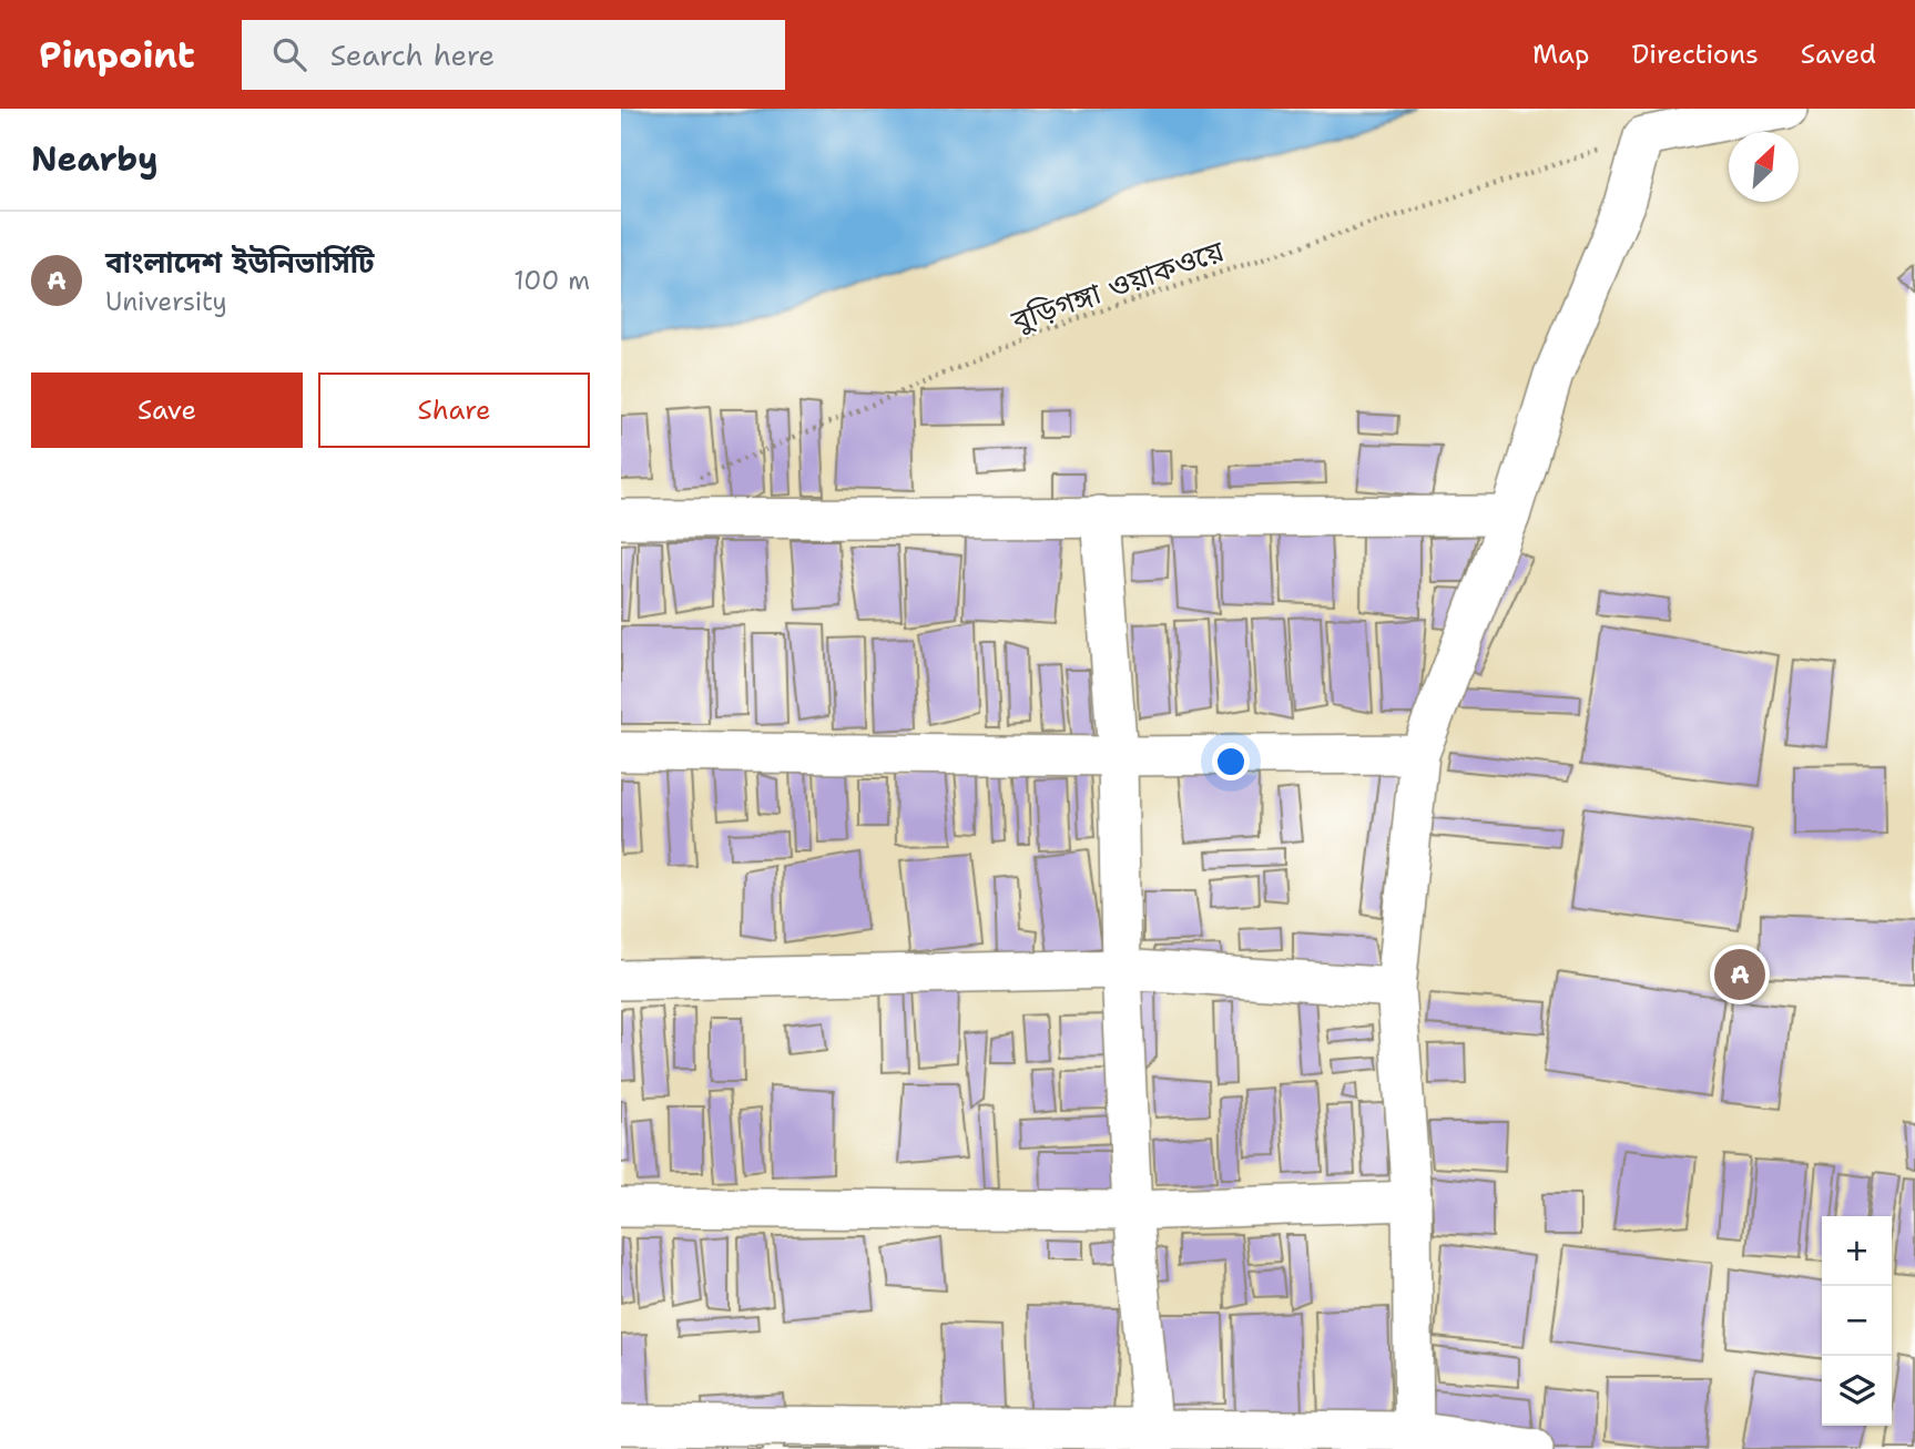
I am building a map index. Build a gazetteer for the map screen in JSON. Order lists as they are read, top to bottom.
{
  "streets": {
    "path": ["বুড়িগঙ্গা ওয়াকওয়ে"]
  },
  "north": "top right",
  "page": {
    "header": "Pinpoint",
    "search": "Search here",
    "nav": ["Map", "Directions", "Saved"],
    "heading": "Nearby",
    "list": [
      {
        "mark": "A",
        "name": "বাংলাদেশ ইউনিভার্সিটি",
        "note": "University",
        "value": "100 m"
      }
    ],
    "buttons": ["Save", "Share"],
    "pins": "A",
    "map_buttons": ["+", "−"]
  }
}
